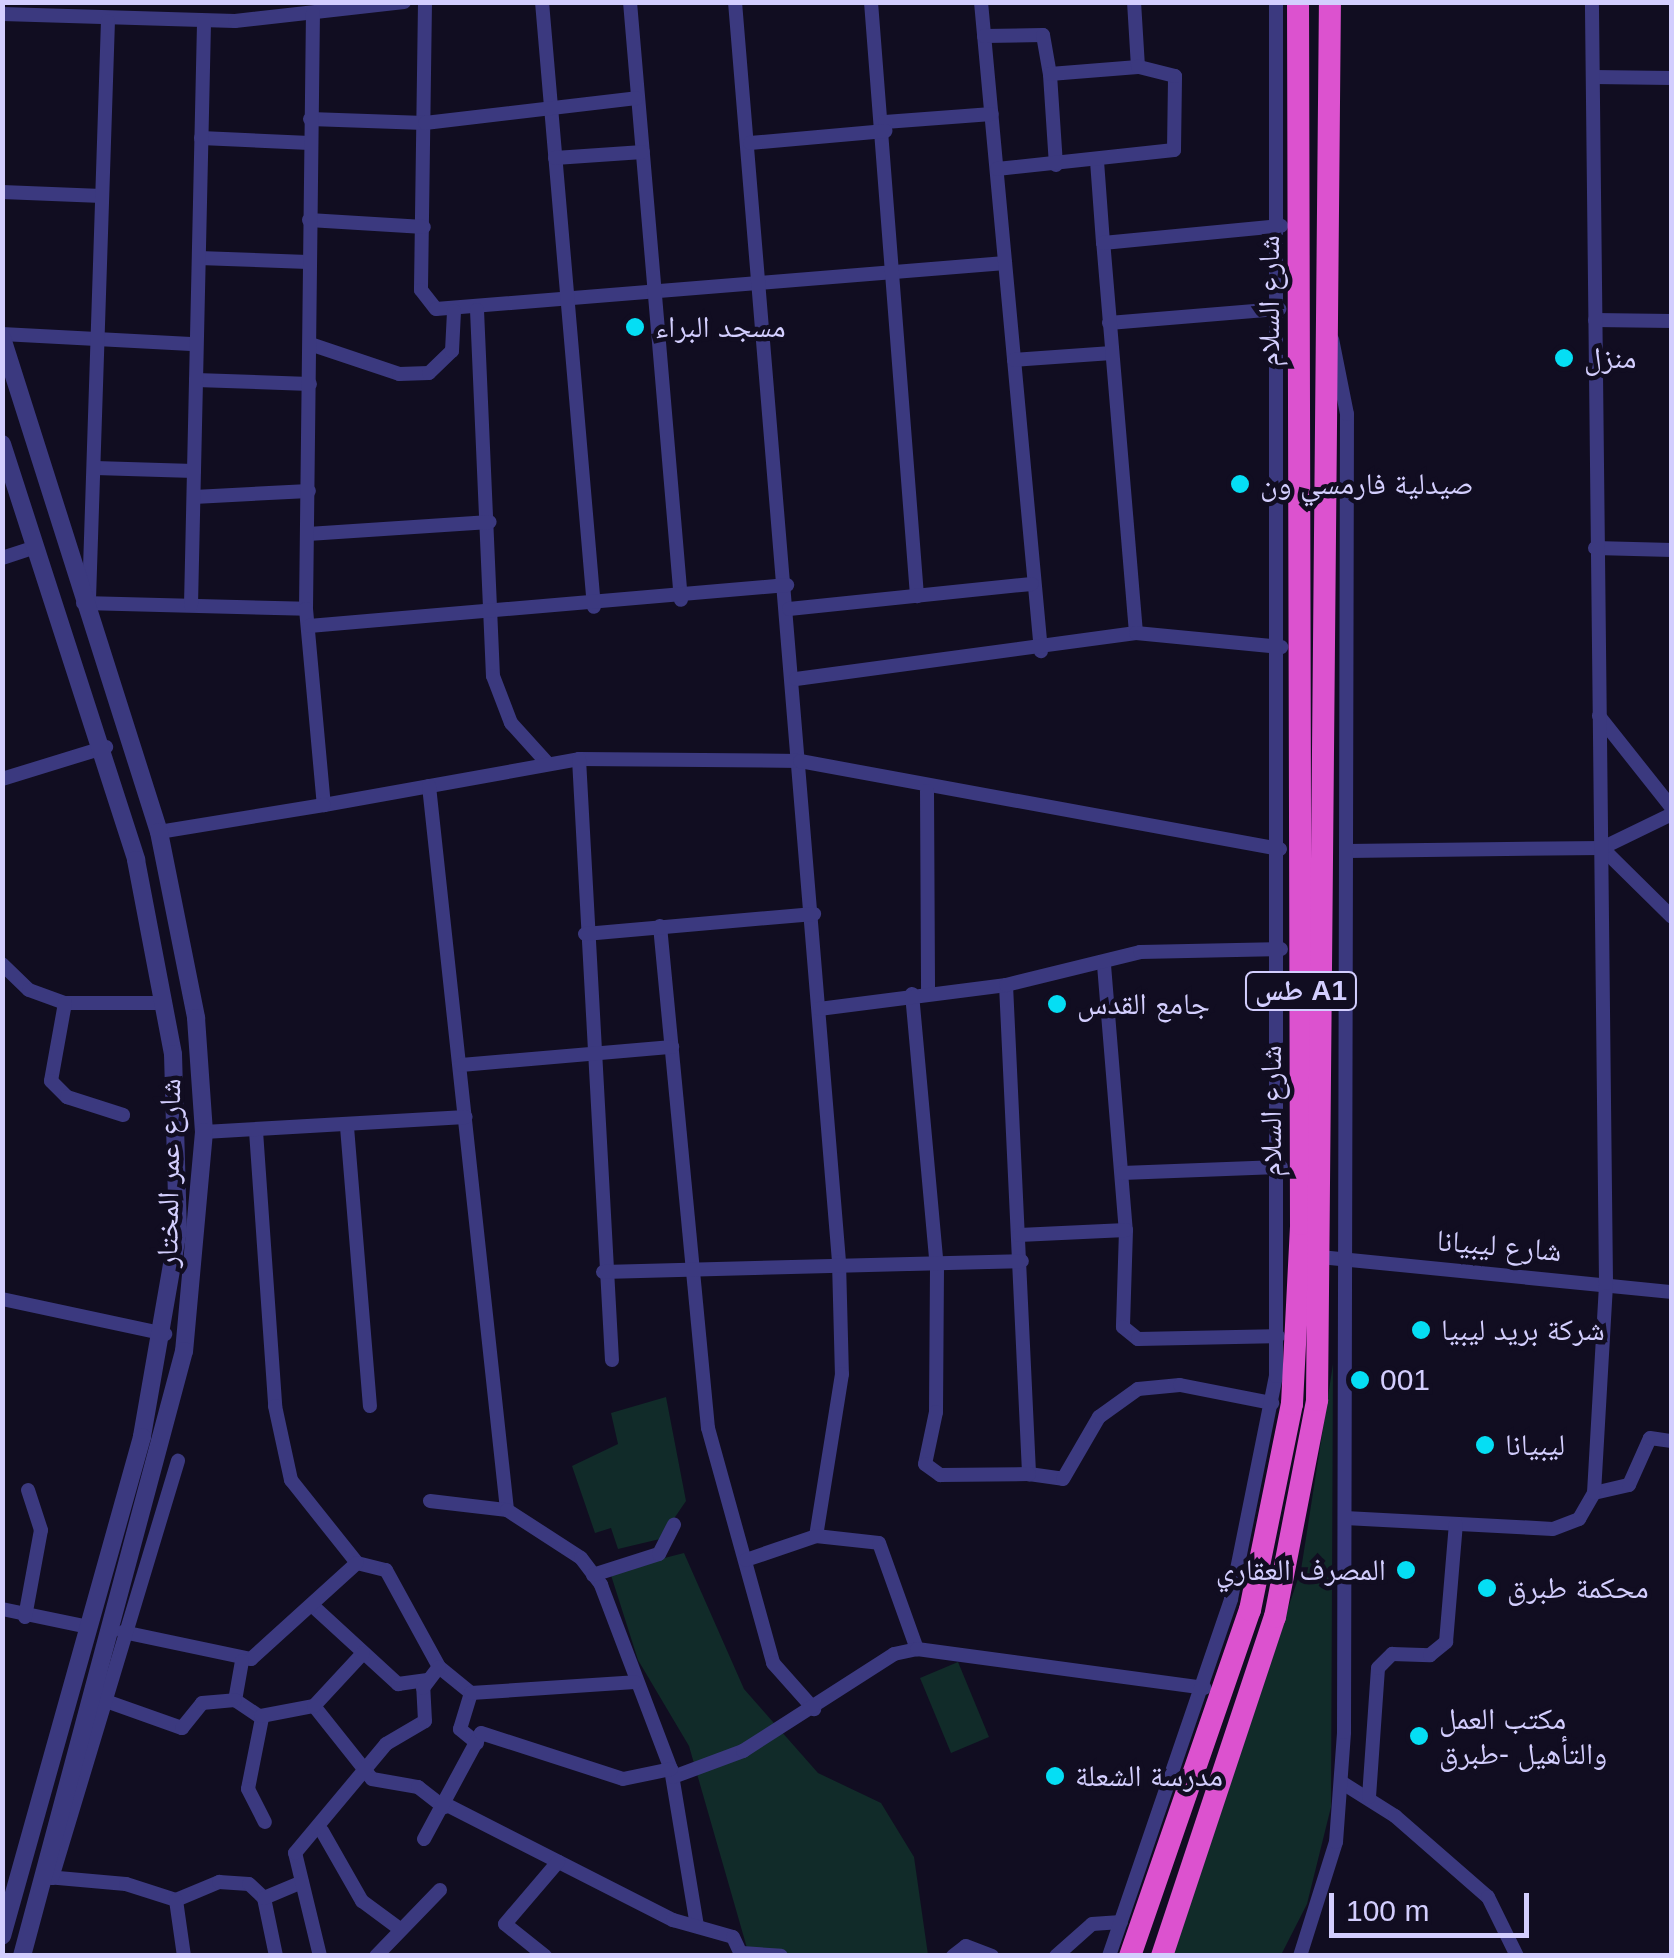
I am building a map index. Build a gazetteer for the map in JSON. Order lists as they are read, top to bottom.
{
  "streets": {
    "highway": ["شارع السلام", "طس A1"],
    "street": ["شارع عمر المختار", "شارع ليبيانا"]
  },
  "crossings": [
    ["شارع السلام", "شارع ليبيانا"]
  ],
  "places": [
    "مسجد البراء",
    "منزل",
    "صيدلية فارمسي ون",
    "جامع القدس",
    "شركة بريد ليبيا",
    "001",
    "ليبيانا",
    "المصرف العقاري",
    "محكمة طبرق",
    "مكتب العمل والتأهيل -طبرق",
    "مدرسة الشعلة"
  ],
  "scale_bar": "100 m"
}
